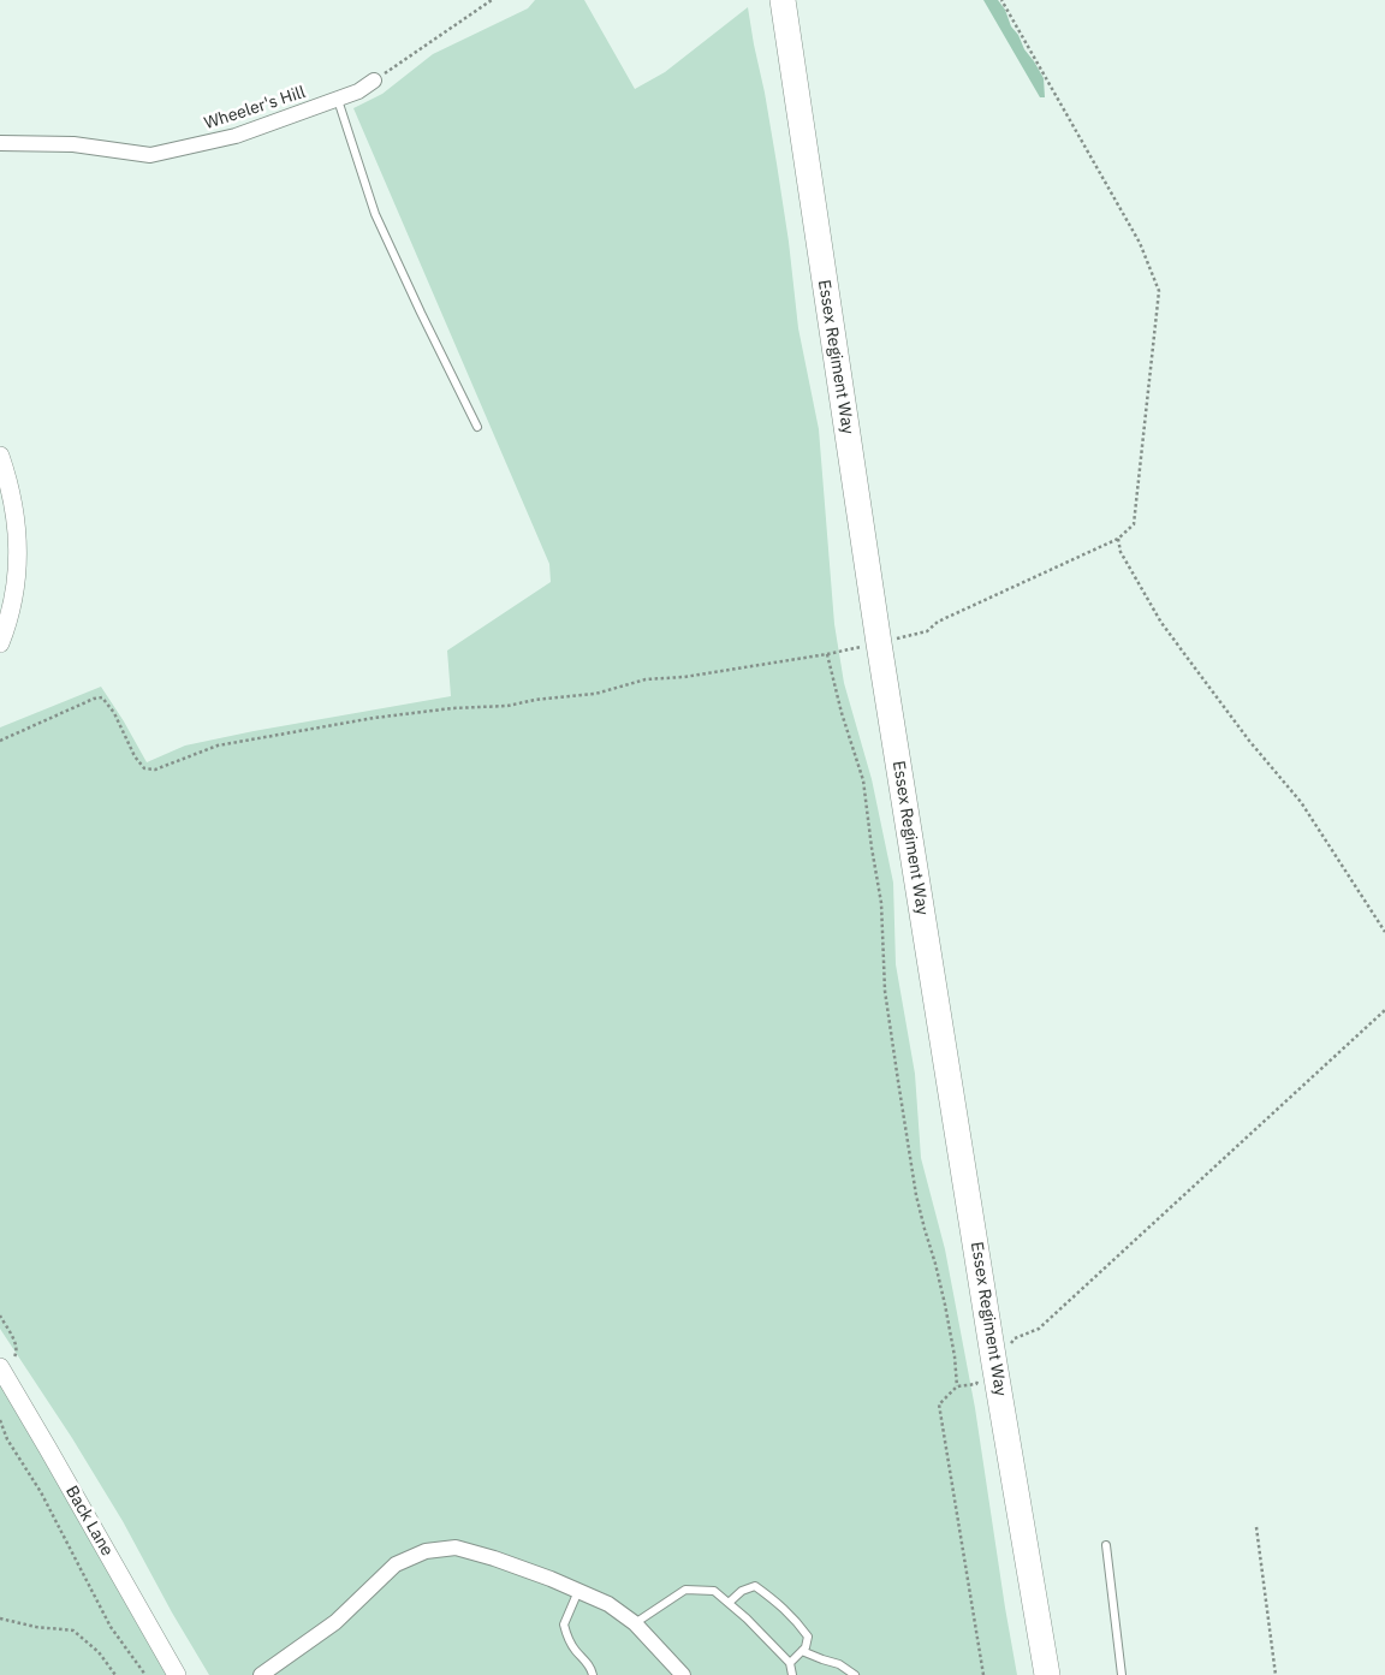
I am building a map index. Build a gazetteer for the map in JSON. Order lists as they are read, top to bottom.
{
  "streets": {
    "highway": ["Essex Regiment Way"],
    "street": ["Wheeler's Hill", "Back Lane"]
  }
}
